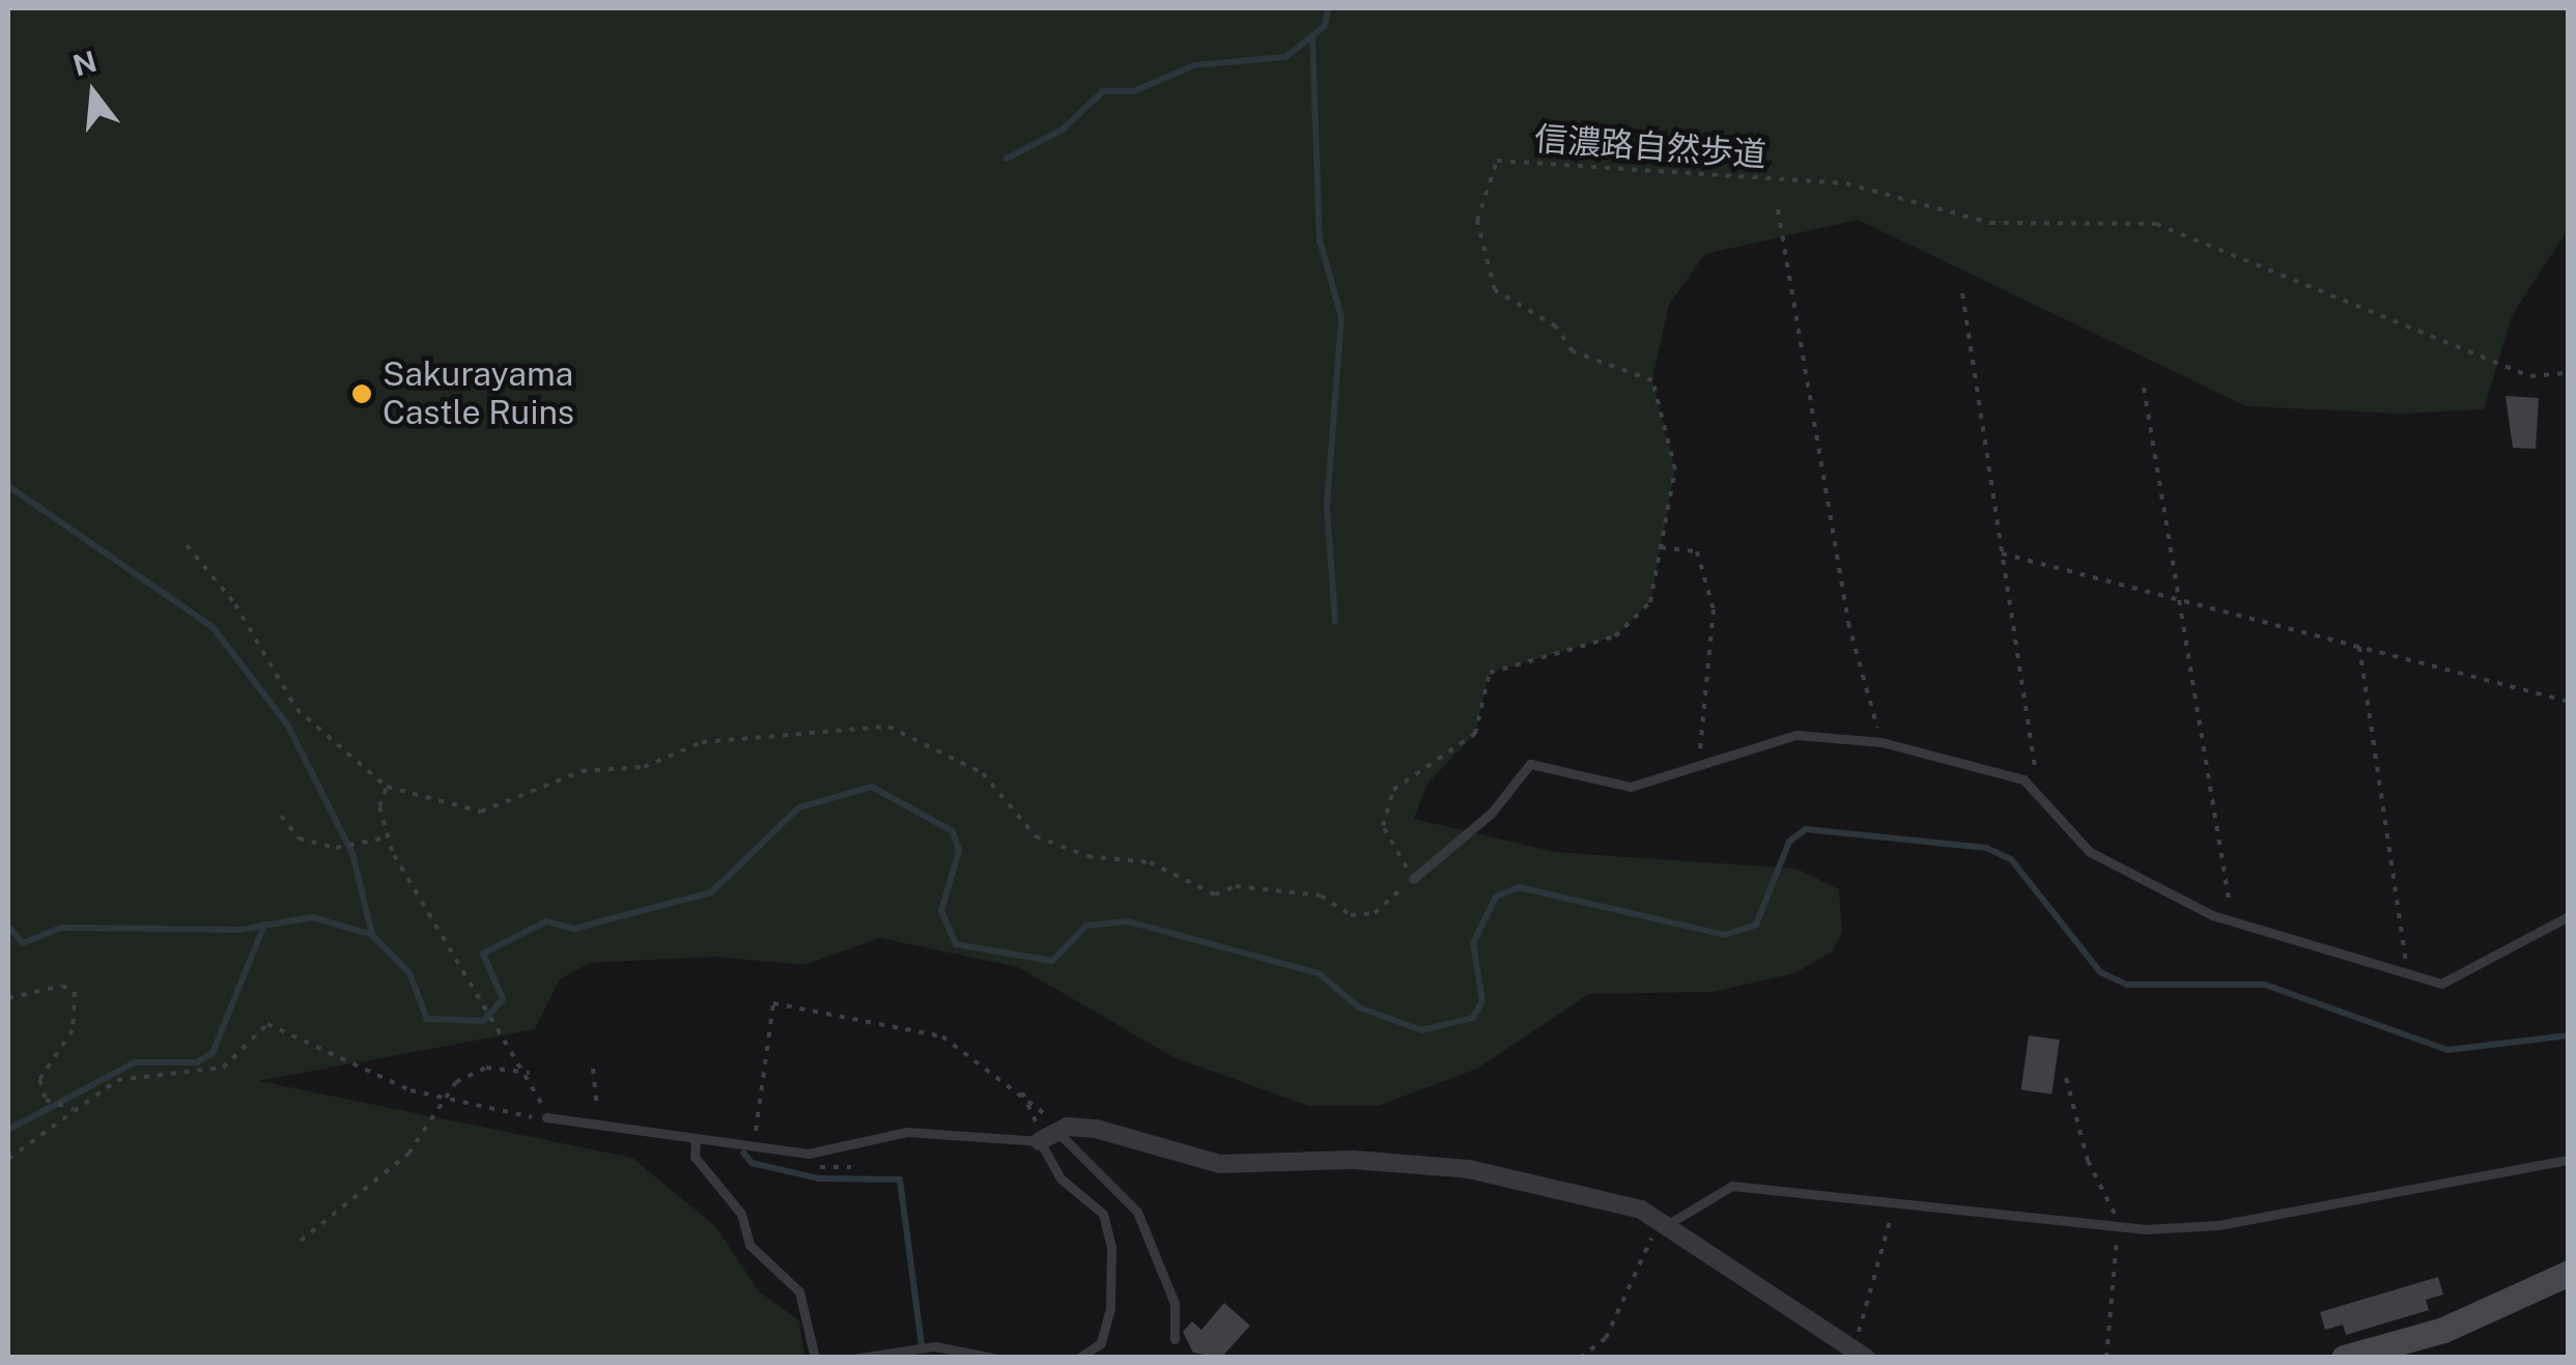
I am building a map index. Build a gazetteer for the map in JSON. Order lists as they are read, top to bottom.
{
  "streets": {
    "path": ["信濃路自然歩道"]
  },
  "places": ["Sakurayama Castle Ruins"],
  "north": "top"
}
